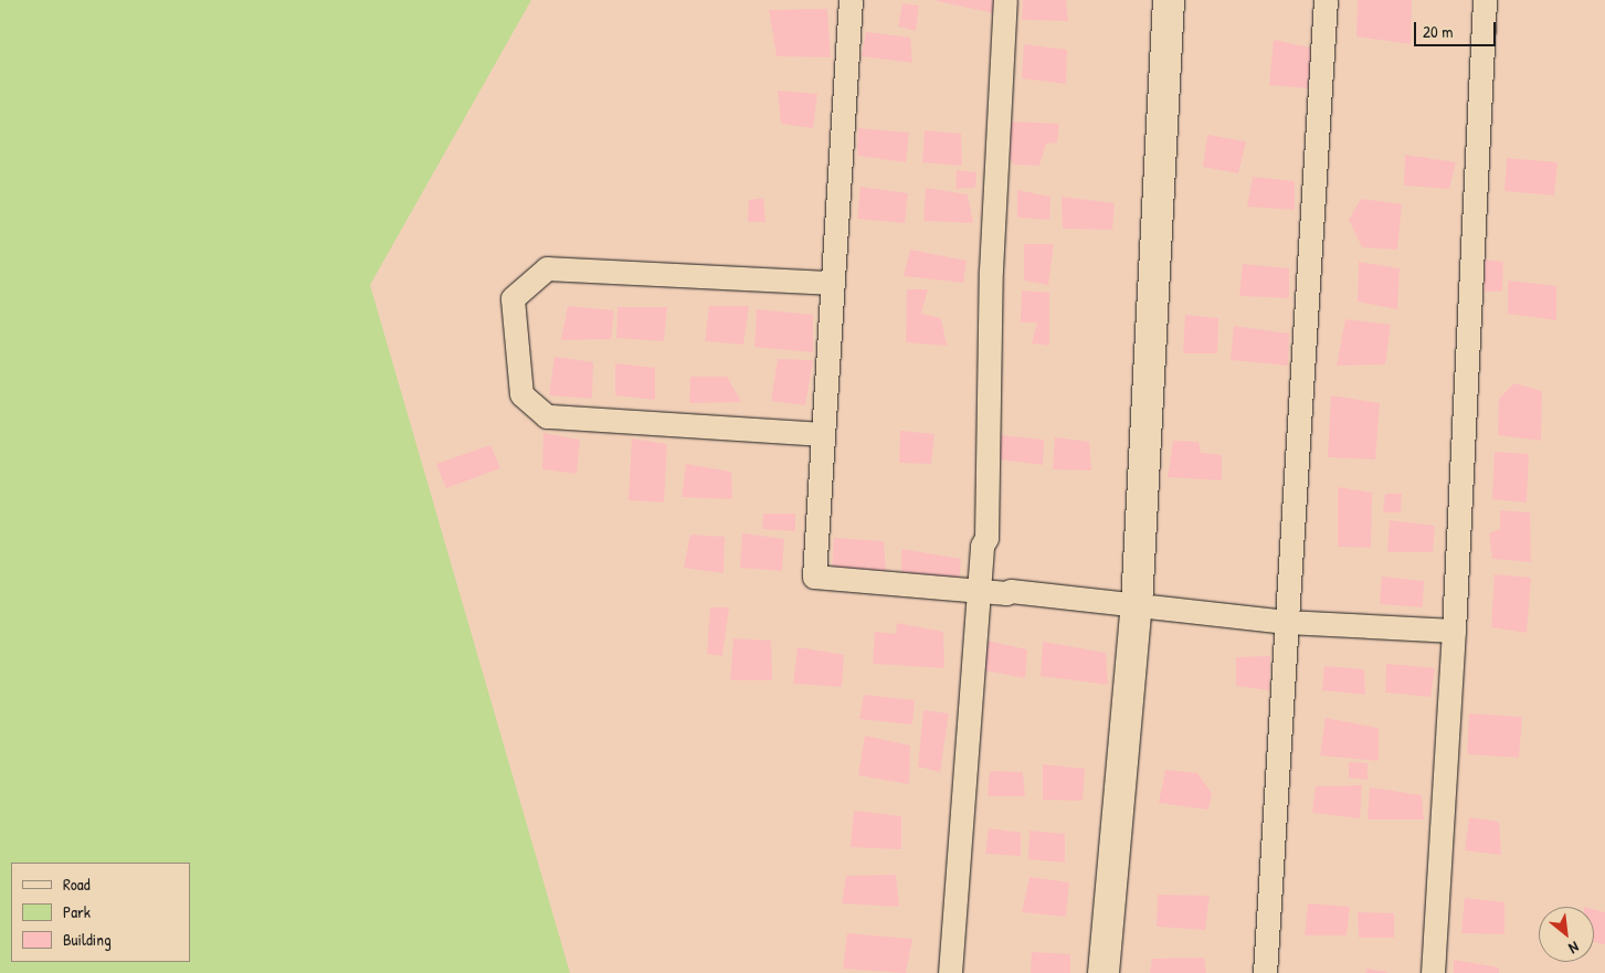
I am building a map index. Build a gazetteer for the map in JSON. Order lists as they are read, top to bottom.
{
  "legend": ["Road", "Park", "Building"],
  "scale_bar": "20 m",
  "north": "bottom right"
}
